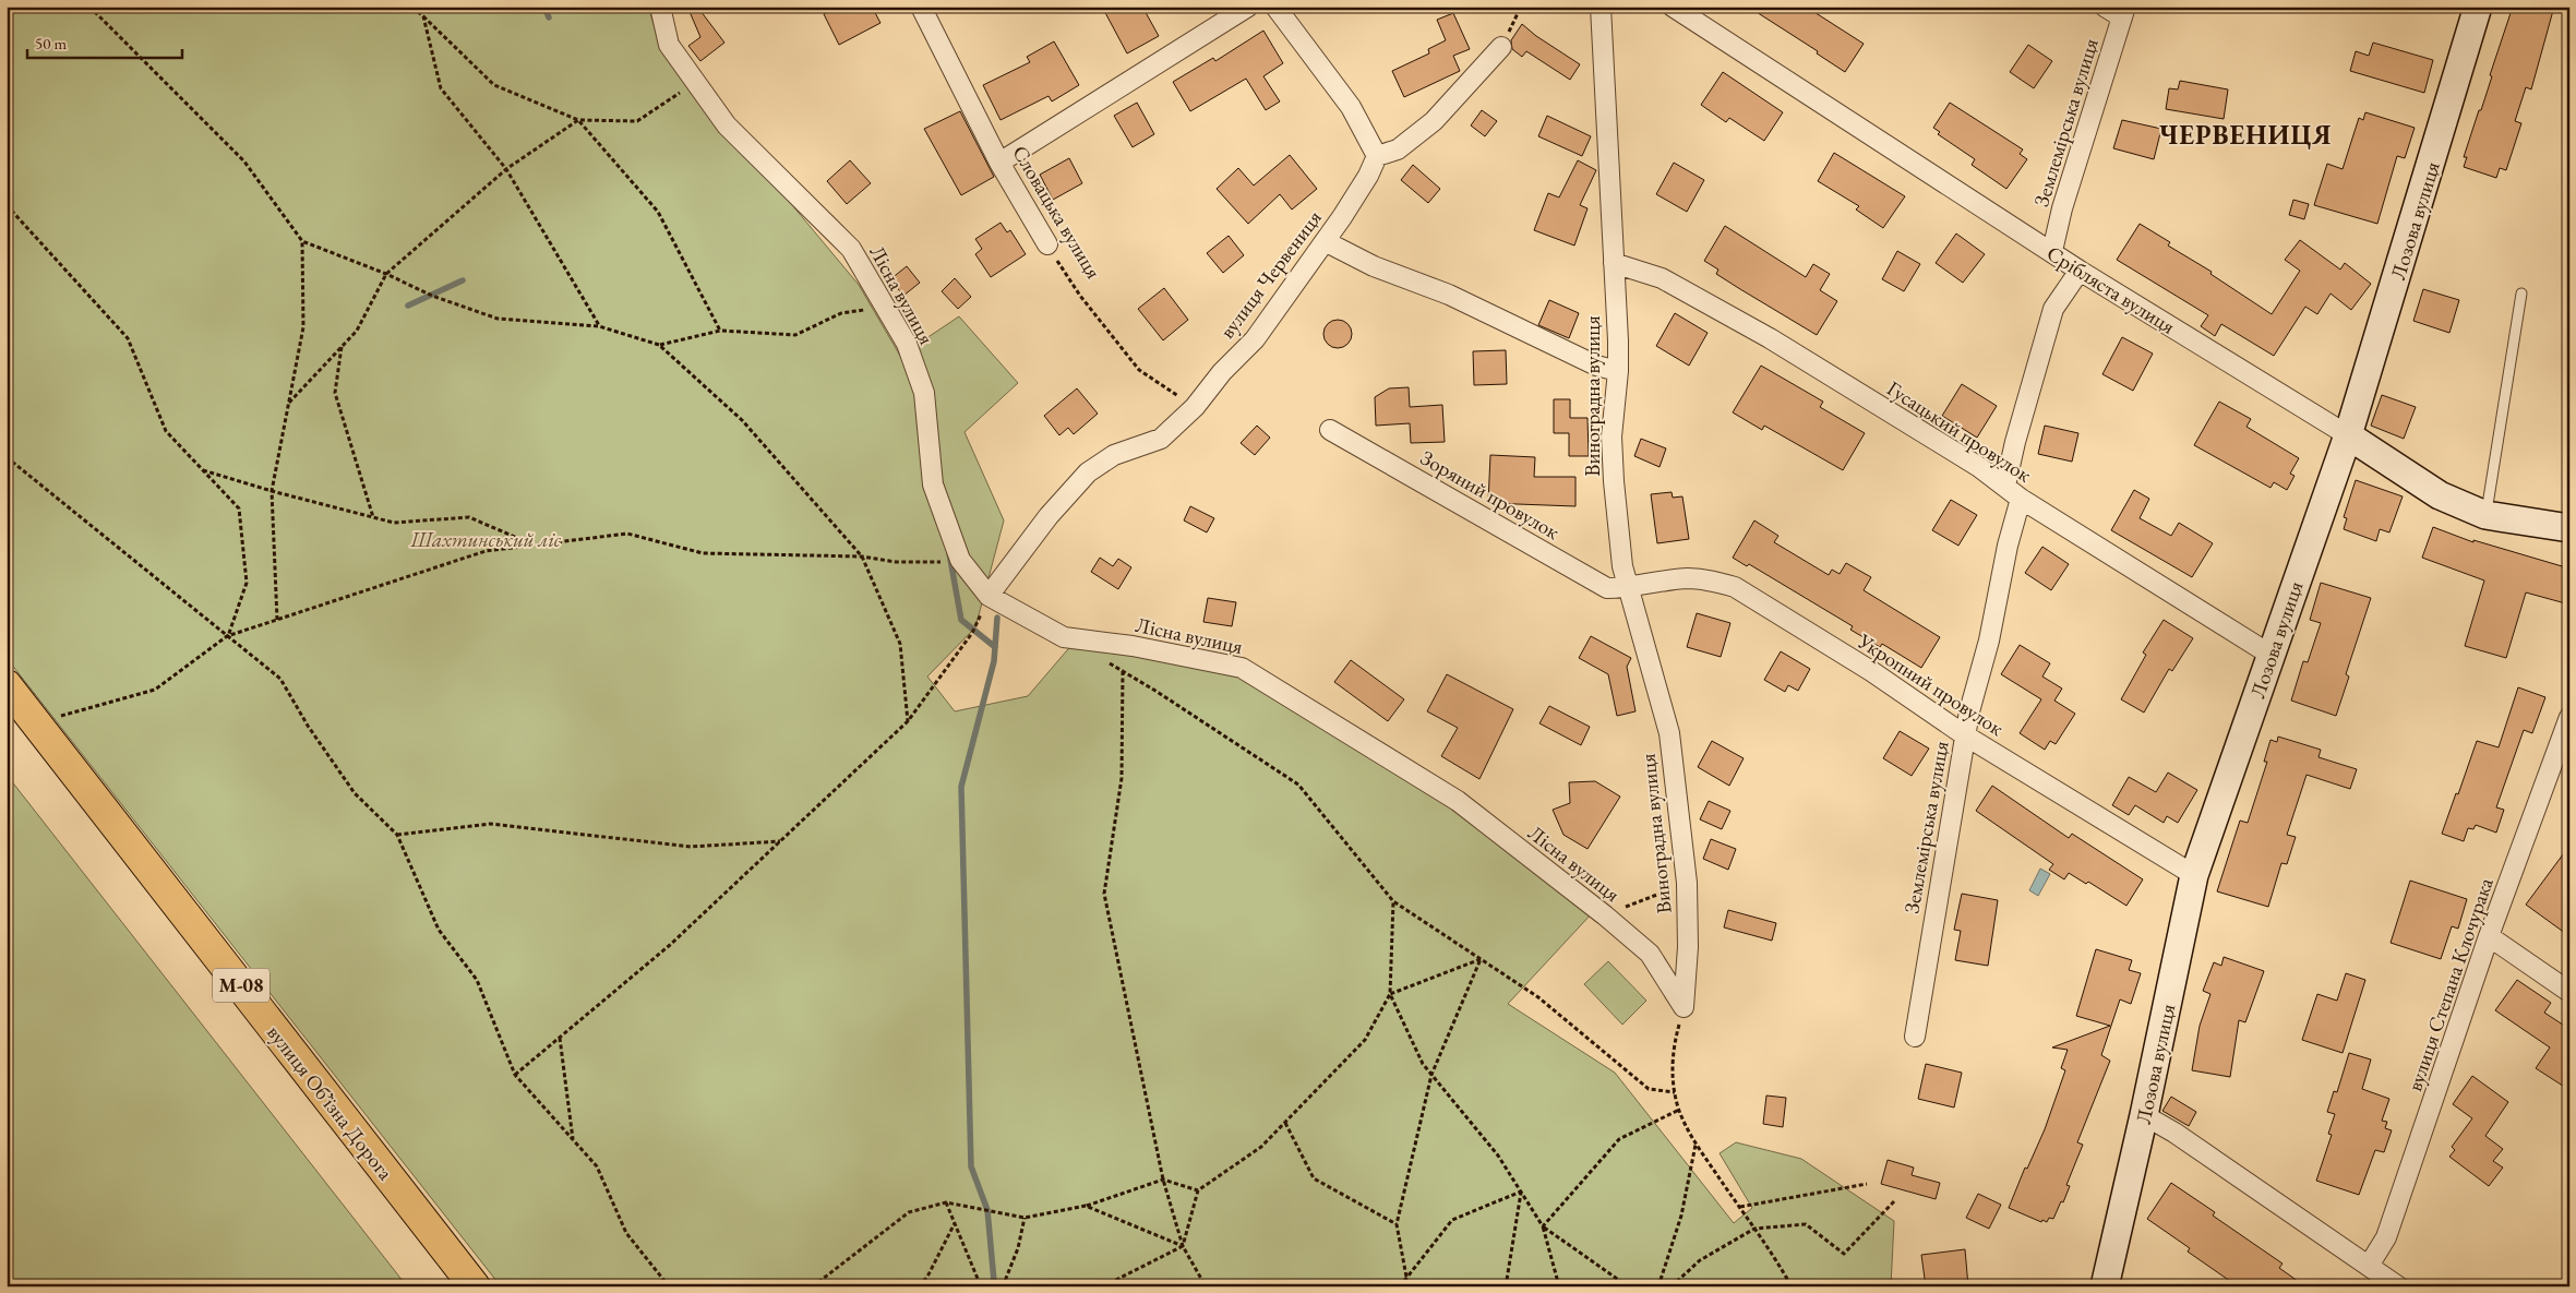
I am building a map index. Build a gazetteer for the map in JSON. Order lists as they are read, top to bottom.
{
  "streets": {
    "highway": ["М-08", "вулиця Обʼїзна Дорога"],
    "street": [
      "Землемірська вулиця",
      "Словацька вулиця",
      "Лозова вулиця",
      "вулиця Червениця",
      "Срібляста вулиця",
      "Лісна вулиця",
      "Виноградна вулиця",
      "Гусацький провулок",
      "Зоряний провулок",
      "Укропний провулок",
      "вулиця Степана Клочурака"
    ]
  },
  "crossings": [
    ["Землемірська вулиця", "Срібляста вулиця"],
    ["Землемірська вулиця", "Гусацький провулок"],
    ["Землемірська вулиця", "Укропний провулок"],
    ["Словацька вулиця", "вулиця Червениця"],
    ["Лозова вулиця", "Срібляста вулиця"],
    ["Лозова вулиця", "Гусацький провулок"],
    ["Лозова вулиця", "Укропний провулок"],
    ["вулиця Червениця", "Лісна вулиця"],
    ["Лісна вулиця", "Виноградна вулиця"],
    ["Виноградна вулиця", "Гусацький провулок"],
    ["Виноградна вулиця", "Зоряний провулок"],
    ["Виноградна вулиця", "Укропний провулок"],
    ["Зоряний провулок", "Укропний провулок"]
  ],
  "districts": ["ЧЕРВЕНИЦЯ"],
  "parks": ["Шахтинський ліс"],
  "scale_bar": "50 m"
}
